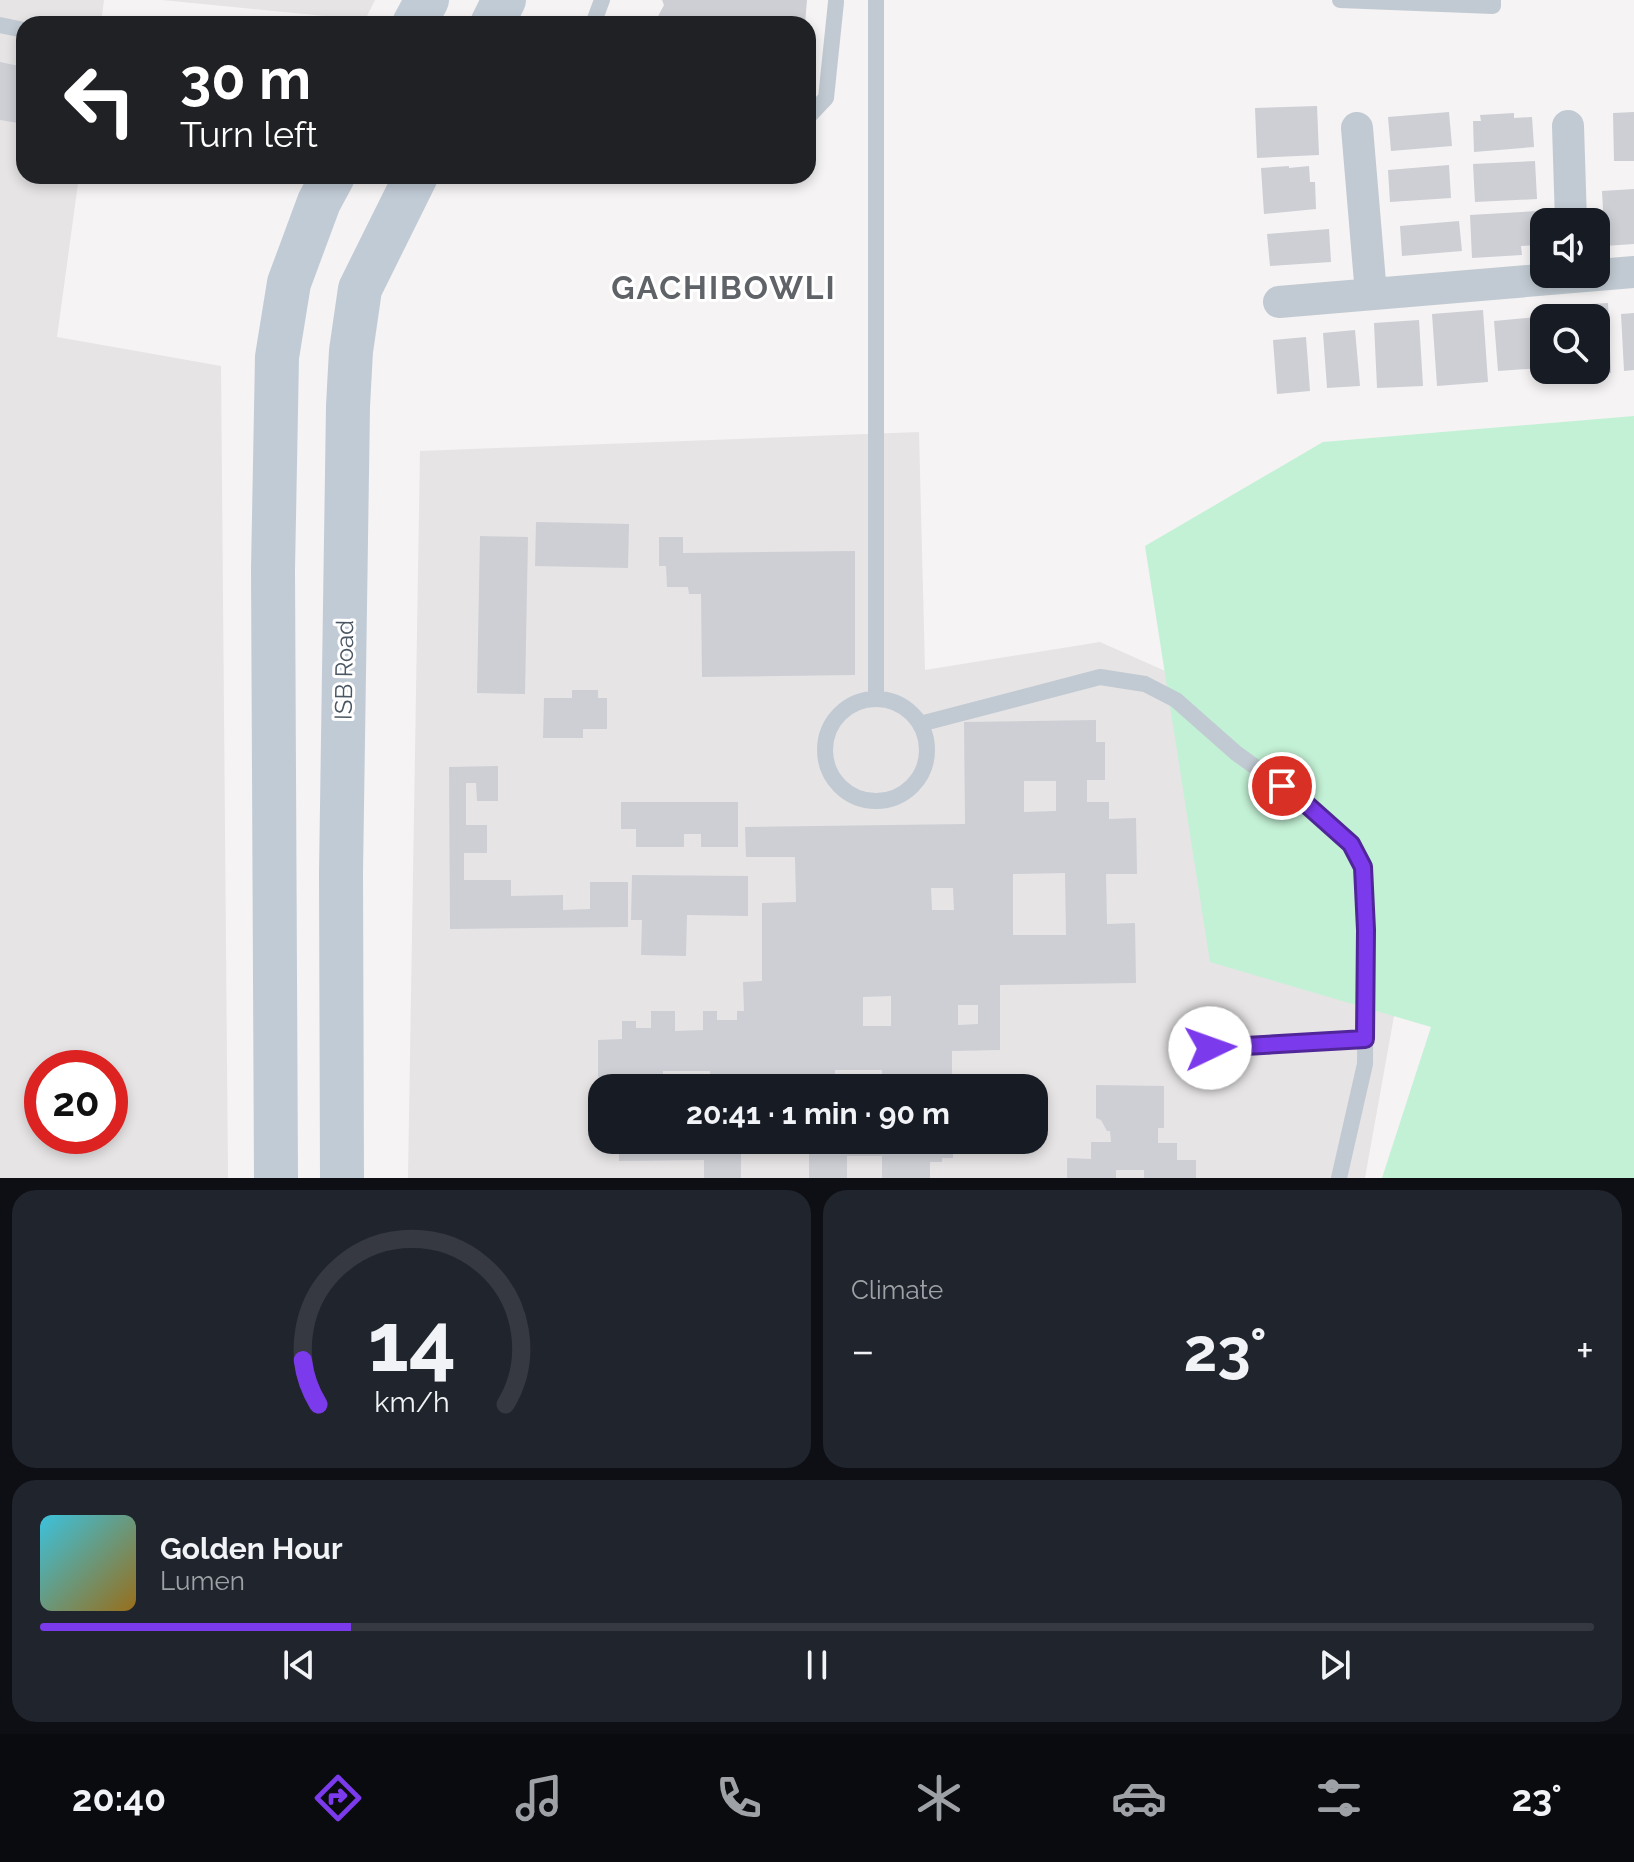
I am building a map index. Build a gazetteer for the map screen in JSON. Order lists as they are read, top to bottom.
{
  "streets": {
    "main road": ["ISB Road"]
  },
  "districts": ["GACHIBOWLI"],
  "page": {
    "turn": ["30 m", "Turn left"],
    "limit": "20",
    "trip": "20:41 · 1 min · 90 m",
    "tile": "Climate",
    "heat": ["−", "23°", "+"],
    "song": ["Golden Hour", "Lumen"],
    "tabs": ["20:40", "23°"],
    "gauge": ["14", "km/h"]
  }
}
